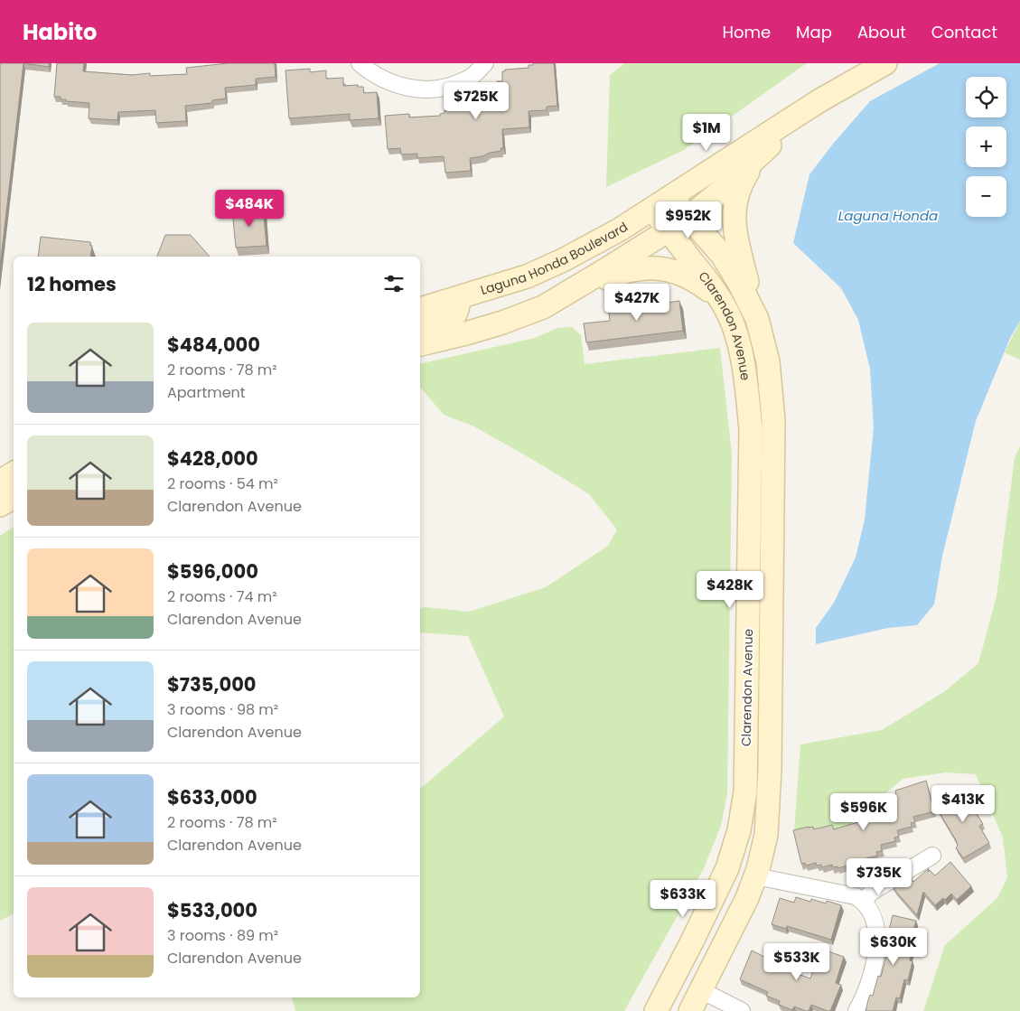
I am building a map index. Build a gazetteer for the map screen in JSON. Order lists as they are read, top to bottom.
{
  "streets": {
    "main road": ["Laguna Honda Boulevard", "Clarendon Avenue"]
  },
  "crossings": [
    ["Laguna Honda Boulevard", "Clarendon Avenue"]
  ],
  "water": ["Laguna Honda"],
  "page": {
    "header": "Habito",
    "nav": [
      "Home",
      "Map",
      "About",
      "Contact"
    ],
    "map_buttons": ["+", "−"],
    "price": [
      "$725K",
      "$1M",
      "$484K",
      "$952K",
      "$427K",
      "$428K",
      "$413K",
      "$596K",
      "$735K",
      "$633K",
      "$630K",
      "$533K"
    ],
    "heading": "12 homes",
    "list": [
      {
        "name": "$484,000",
        "note": "2 rooms · 78 m² · Apartment"
      },
      {
        "name": "$428,000",
        "note": "2 rooms · 54 m² · Clarendon Avenue"
      },
      {
        "name": "$596,000",
        "note": "2 rooms · 74 m² · Clarendon Avenue"
      },
      {
        "name": "$735,000",
        "note": "3 rooms · 98 m² · Clarendon Avenue"
      },
      {
        "name": "$633,000",
        "note": "2 rooms · 78 m² · Clarendon Avenue"
      },
      {
        "name": "$533,000",
        "note": "3 rooms · 89 m² · Clarendon Avenue"
      }
    ]
  }
}
